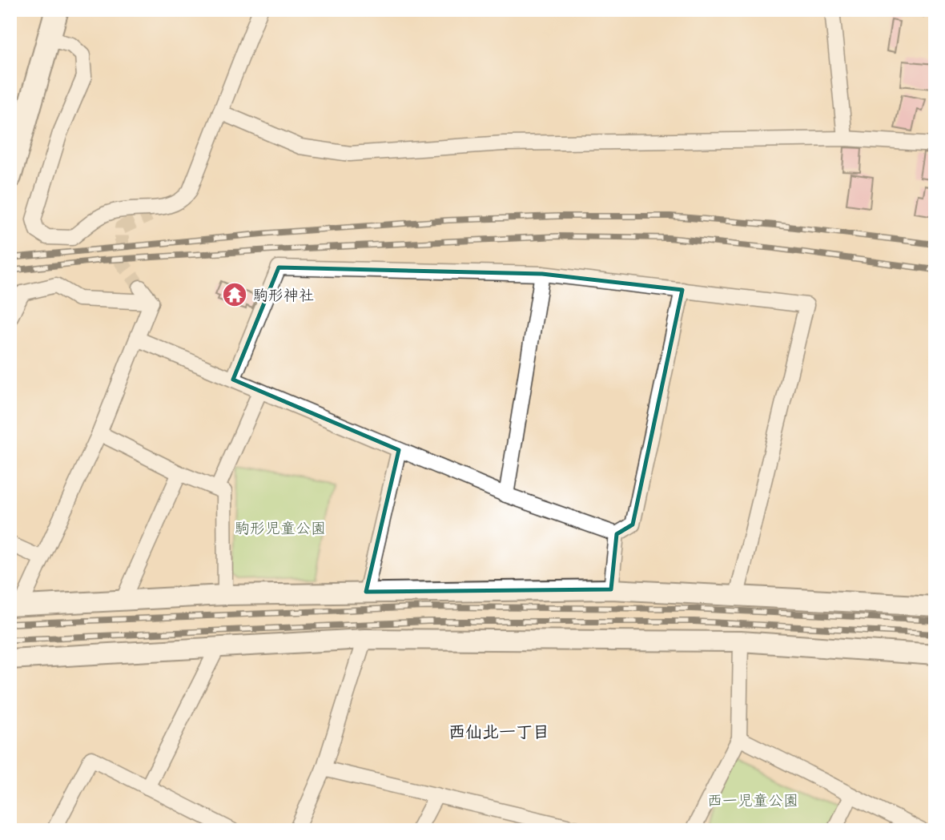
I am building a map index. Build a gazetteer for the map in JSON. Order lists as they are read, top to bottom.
{
  "districts": ["西仙北一丁目"],
  "parks": ["駒形児童公園", "西一児童公園"],
  "places": {
    "temple": ["駒形神社"]
  }
}
